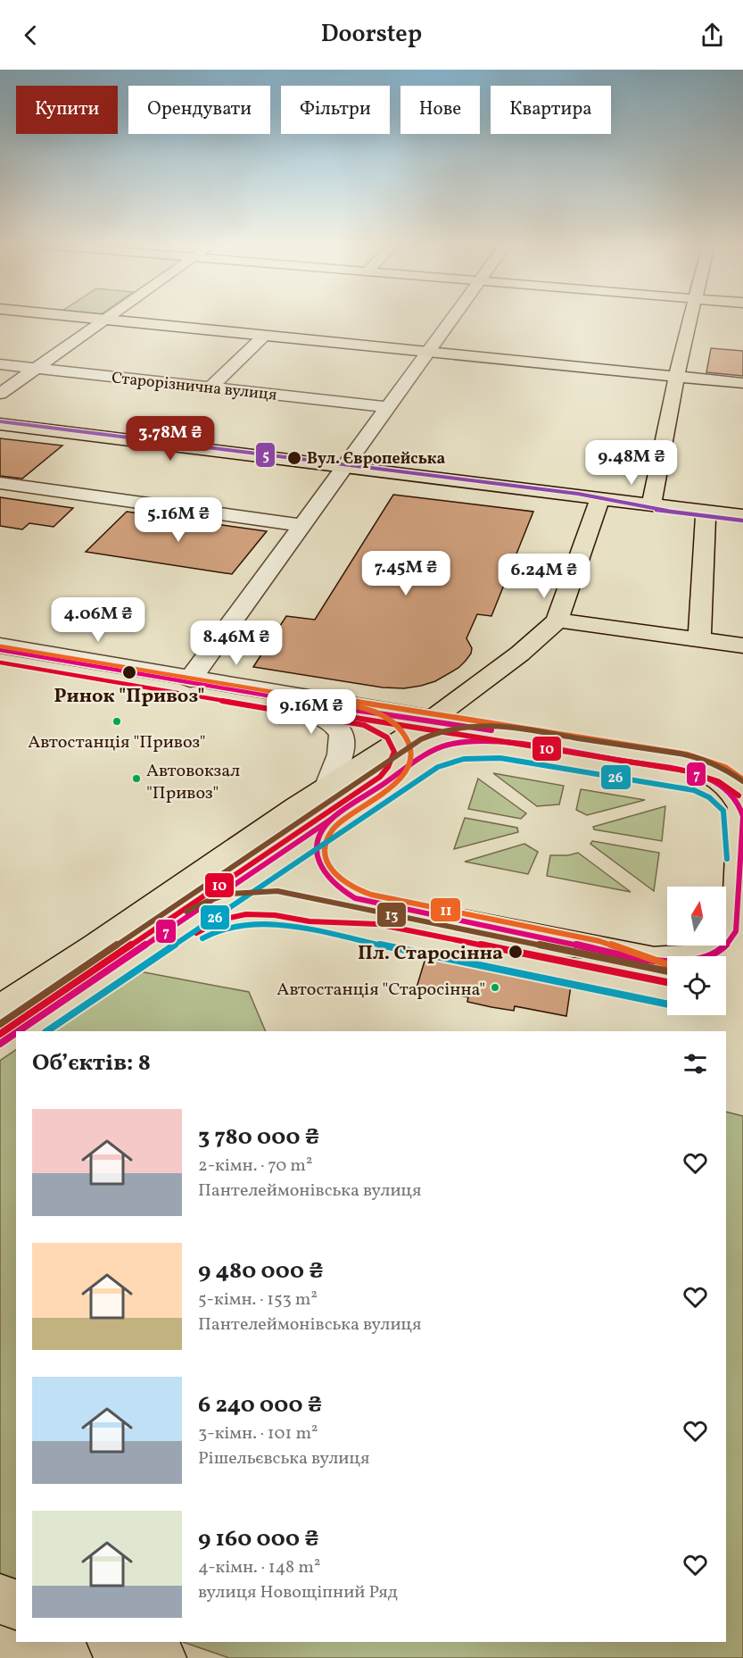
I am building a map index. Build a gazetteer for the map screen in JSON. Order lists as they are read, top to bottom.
{
  "streets": {
    "street": ["Старорізнична вулиця"]
  },
  "places": [
    "Вул. Європейська",
    "Ринок \"Привоз\"",
    "Автостанція \"Привоз\"",
    "Автовокзал \"Привоз\"",
    "Пл. Старосінна",
    "Автостанція \"Старосінна\""
  ],
  "lines": [
    "transit line 5",
    "transit line 11",
    "transit line 7",
    "transit line 10",
    "transit line 13",
    "transit line 26"
  ],
  "north": "top",
  "page": {
    "header": "Doorstep",
    "chip": [
      "Купити",
      "Орендувати",
      "Фільтри",
      "Нове",
      "Квартира"
    ],
    "price": [
      "3.78M ₴",
      "9.48M ₴",
      "5.16M ₴",
      "7.45M ₴",
      "6.24M ₴",
      "4.06M ₴",
      "8.46M ₴",
      "9.16M ₴"
    ],
    "heading": "Об’єктів: 8",
    "list": [
      {
        "name": "3 780 000 ₴",
        "note": "2-кімн. · 70 m² · Пантелеймонівська вулиця"
      },
      {
        "name": "9 480 000 ₴",
        "note": "5-кімн. · 153 m² · Пантелеймонівська вулиця"
      },
      {
        "name": "6 240 000 ₴",
        "note": "3-кімн. · 101 m² · Рішельєвська вулиця"
      },
      {
        "name": "9 160 000 ₴",
        "note": "4-кімн. · 148 m² · вулиця Новощіпний Ряд"
      }
    ]
  }
}
